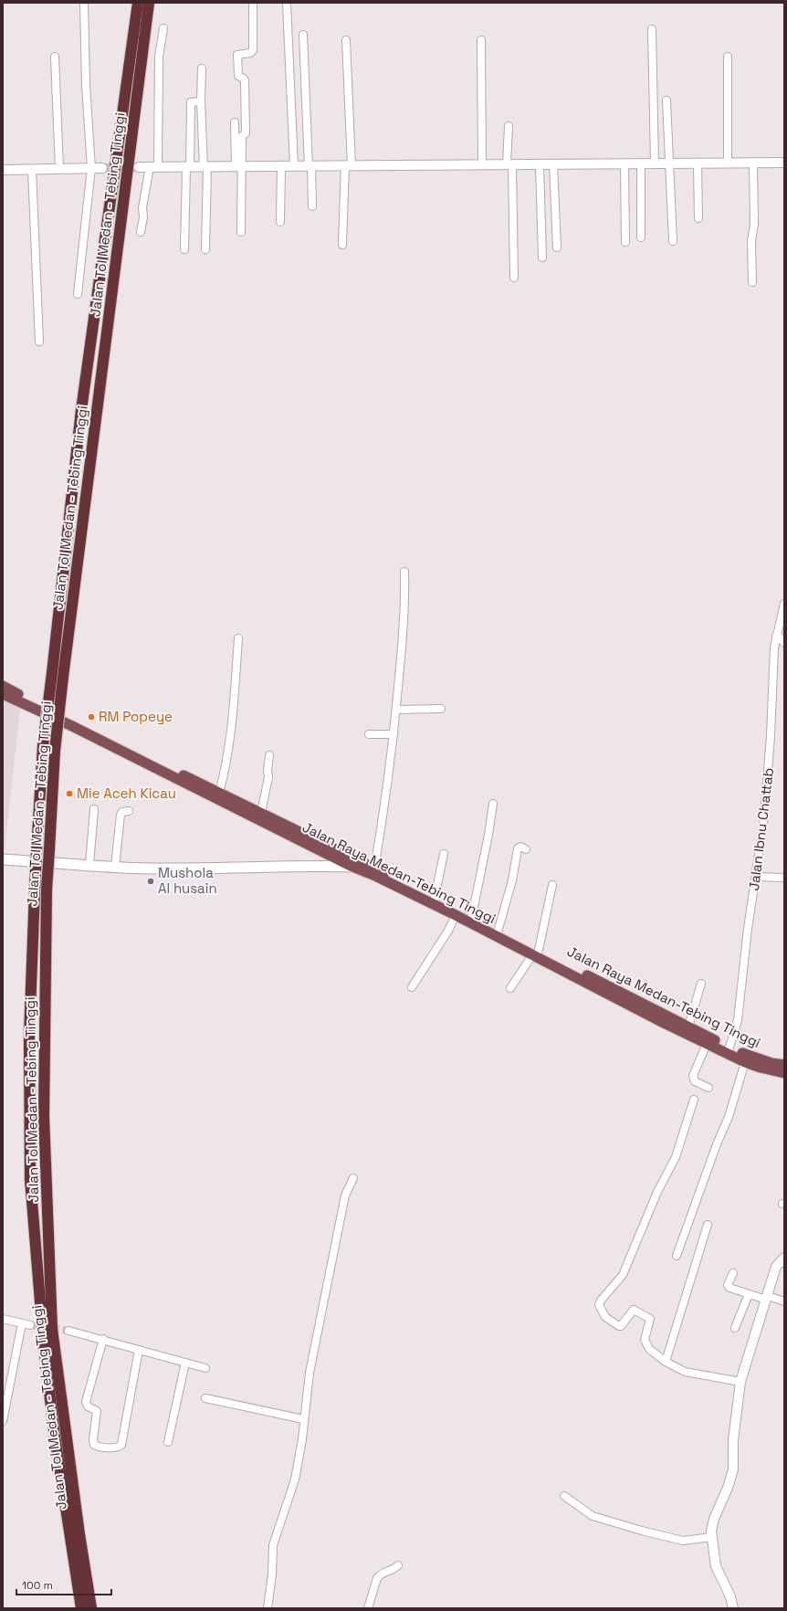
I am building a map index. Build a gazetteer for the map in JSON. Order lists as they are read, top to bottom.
{
  "streets": {
    "highway": ["Jalan Tol Medan - Tebing Tinggi", "Jalan Raya Medan-Tebing Tinggi"],
    "street": ["Jalan Ibnu Chattab"]
  },
  "crossings": [
    ["Jalan Ibnu Chattab", "Jalan Raya Medan-Tebing Tinggi"]
  ],
  "places": ["RM Popeye", "Mie Aceh Kicau", "Mushola Al husain"],
  "scale_bar": "100 m"
}
